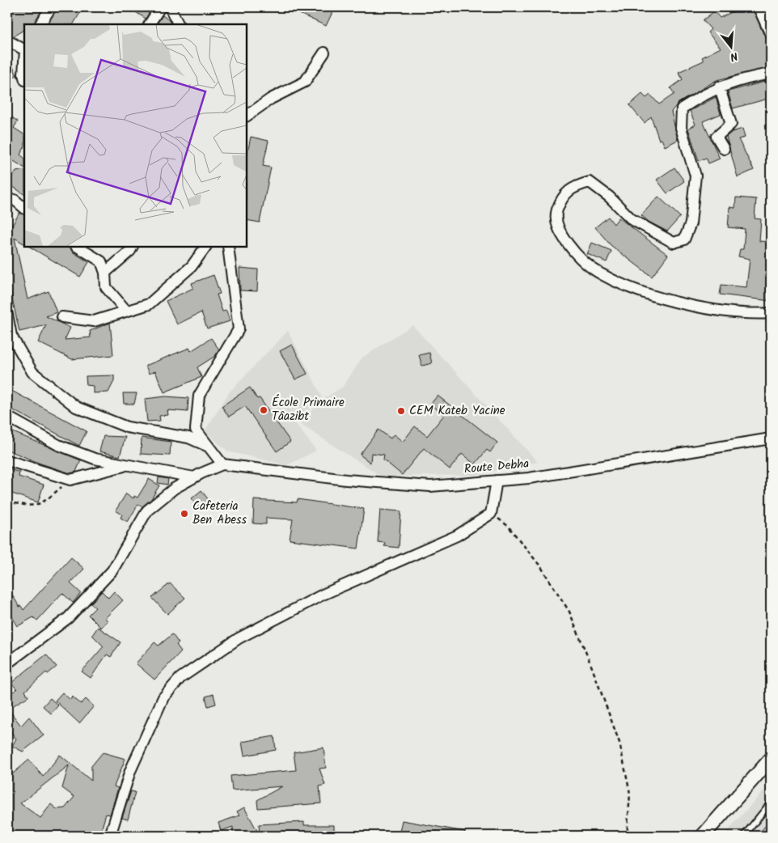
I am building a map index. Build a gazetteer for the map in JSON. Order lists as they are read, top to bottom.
{
  "streets": {
    "street": ["Route Debha"]
  },
  "places": ["École Primaire Tâazibt", "CEM Kateb Yacine", "Cafeteria Ben Abess"],
  "north": "bottom"
}
